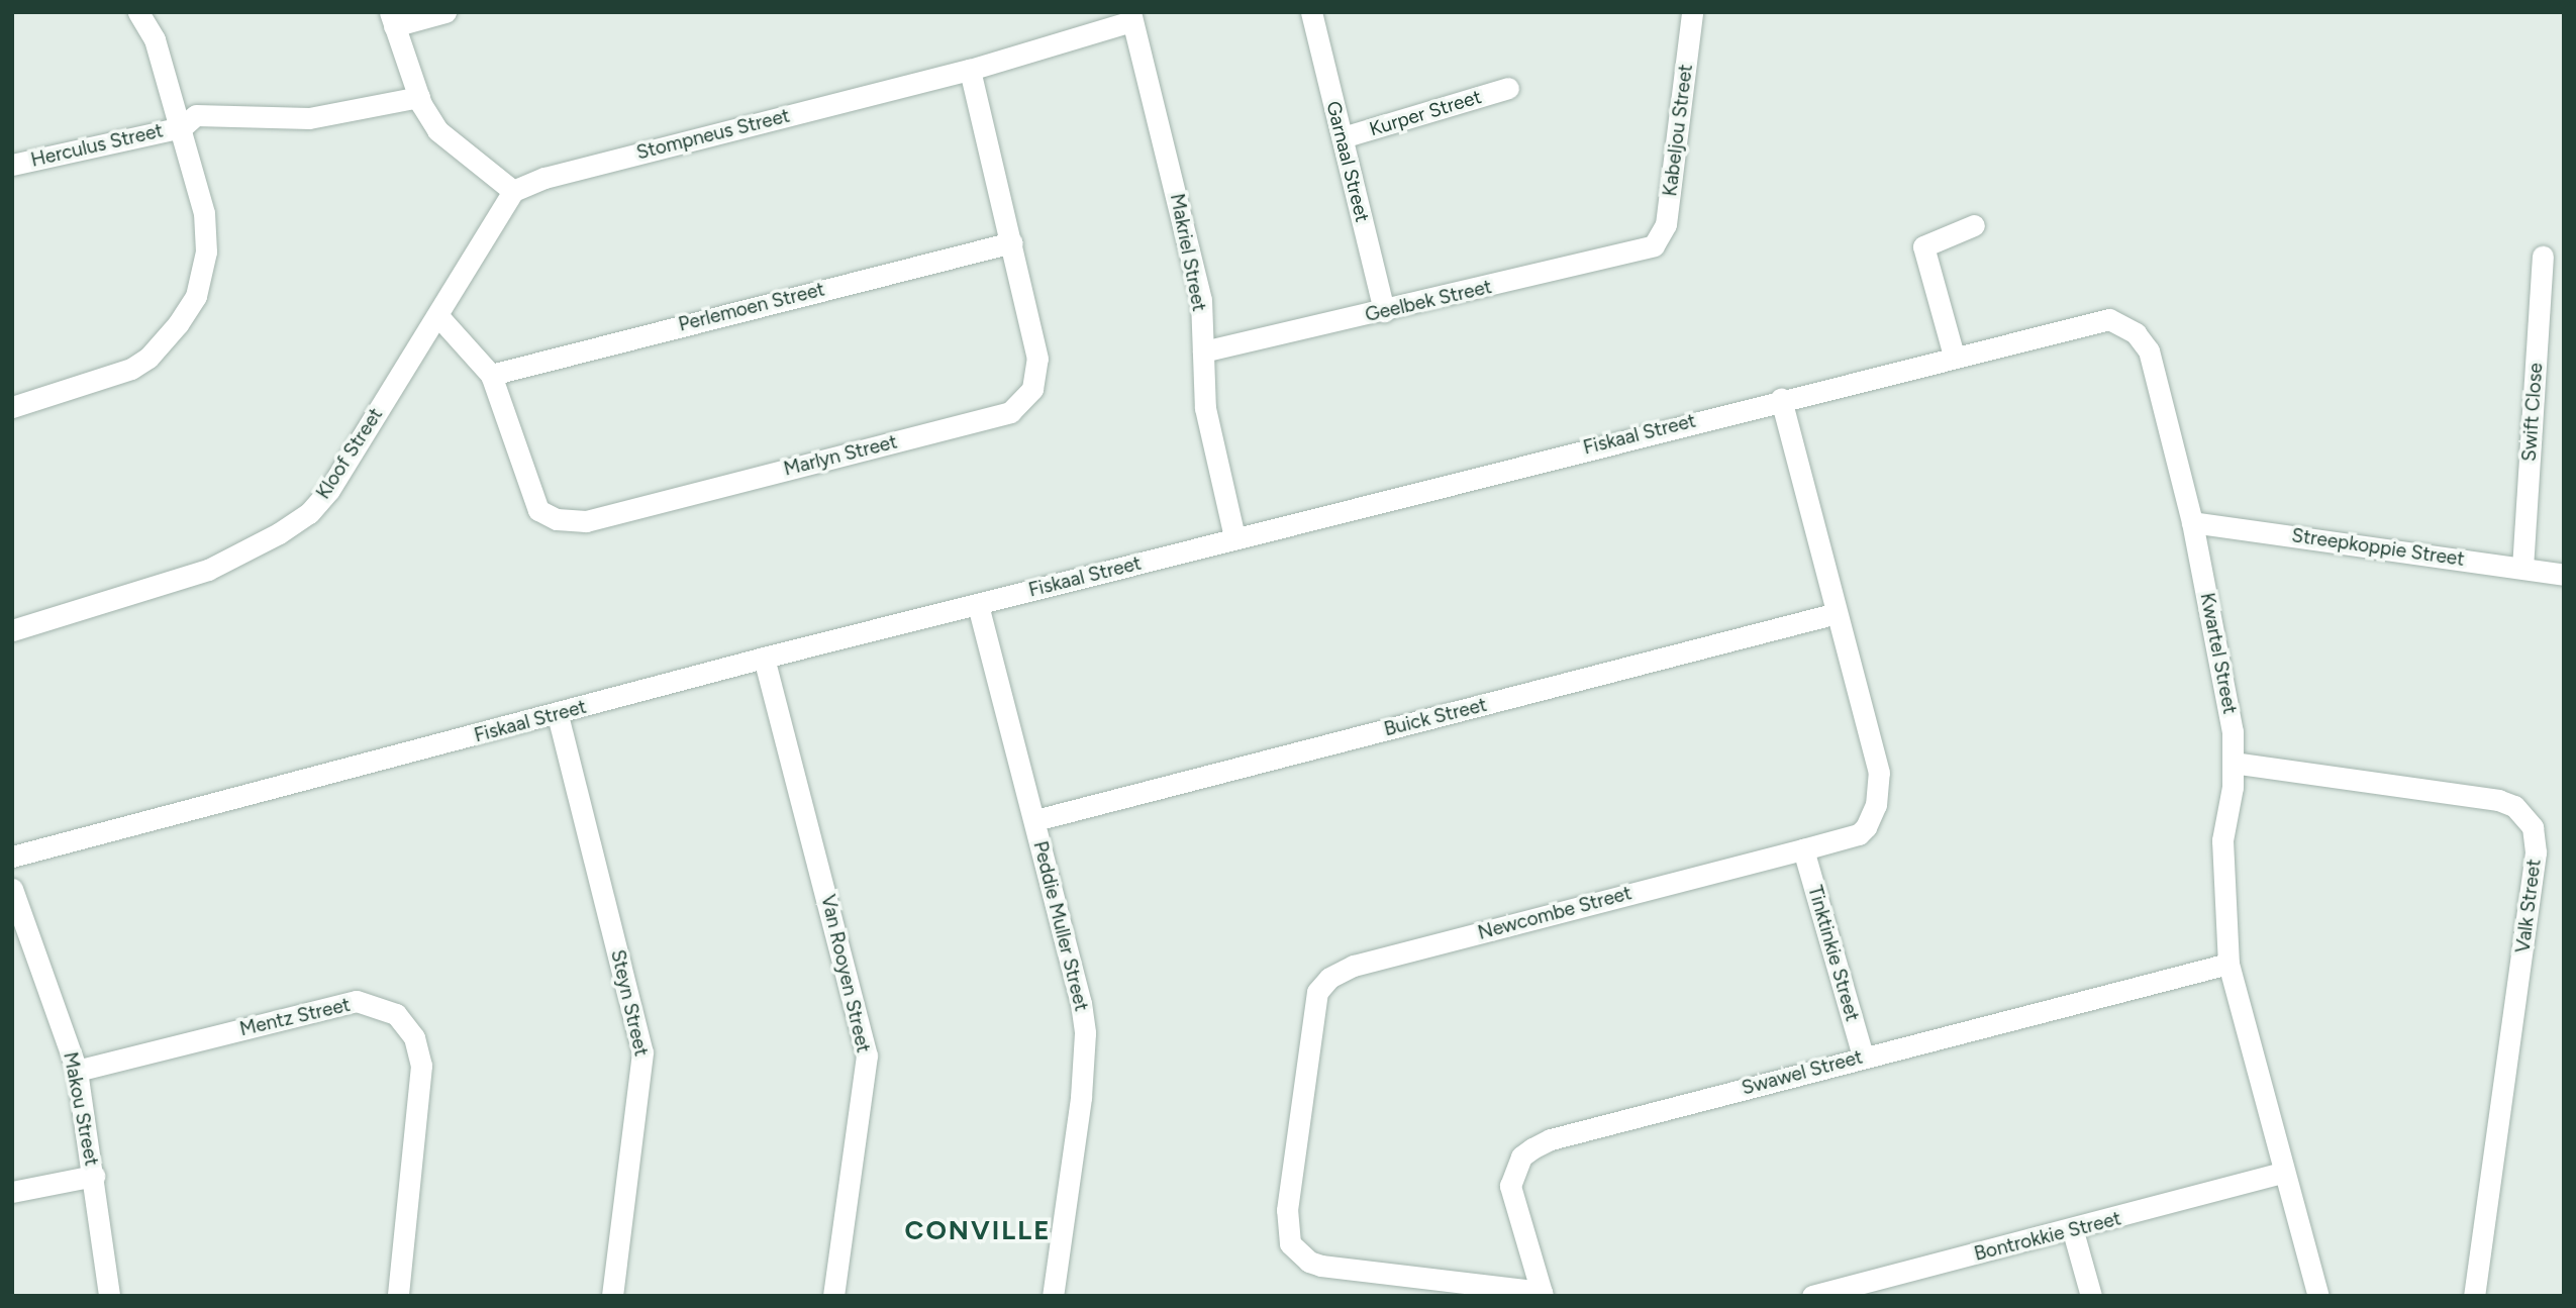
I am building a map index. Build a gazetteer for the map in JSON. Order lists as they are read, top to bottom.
{
  "streets": {
    "street": [
      "Kurper Street",
      "Kabeljou Street",
      "Stompneus Street",
      "Herculus Street",
      "Garnaal Street",
      "Makriel Street",
      "Geelbek Street",
      "Perlemoen Street",
      "Swift Close",
      "Fiskaal Street",
      "Kloof Street",
      "Marlyn Street",
      "Streepkoppie Street",
      "Kwartel Street",
      "Buick Street",
      "Valk Street",
      "Newcombe Street",
      "Peddie Muller Street",
      "Tinktinkie Street",
      "Van Rooyen Street",
      "Steyn Street",
      "Mentz Street",
      "Swawel Street",
      "Makou Street",
      "Bontrokkie Street"
    ]
  },
  "crossings": [
    ["Kurper Street", "Garnaal Street"],
    ["Kabeljou Street", "Geelbek Street"],
    ["Stompneus Street", "Makriel Street"],
    ["Stompneus Street", "Kloof Street"],
    ["Stompneus Street", "Marlyn Street"],
    ["Garnaal Street", "Geelbek Street"],
    ["Makriel Street", "Geelbek Street"],
    ["Makriel Street", "Fiskaal Street"],
    ["Perlemoen Street", "Marlyn Street"],
    ["Swift Close", "Streepkoppie Street"],
    ["Fiskaal Street", "Kwartel Street"],
    ["Fiskaal Street", "Newcombe Street"],
    ["Fiskaal Street", "Peddie Muller Street"],
    ["Fiskaal Street", "Van Rooyen Street"],
    ["Fiskaal Street", "Steyn Street"],
    ["Kloof Street", "Marlyn Street"],
    ["Streepkoppie Street", "Kwartel Street"],
    ["Kwartel Street", "Valk Street"],
    ["Kwartel Street", "Swawel Street"],
    ["Kwartel Street", "Bontrokkie Street"],
    ["Buick Street", "Newcombe Street"],
    ["Buick Street", "Peddie Muller Street"],
    ["Newcombe Street", "Tinktinkie Street"],
    ["Newcombe Street", "Swawel Street"],
    ["Tinktinkie Street", "Swawel Street"],
    ["Mentz Street", "Makou Street"]
  ],
  "districts": ["CONVILLE"]
}
